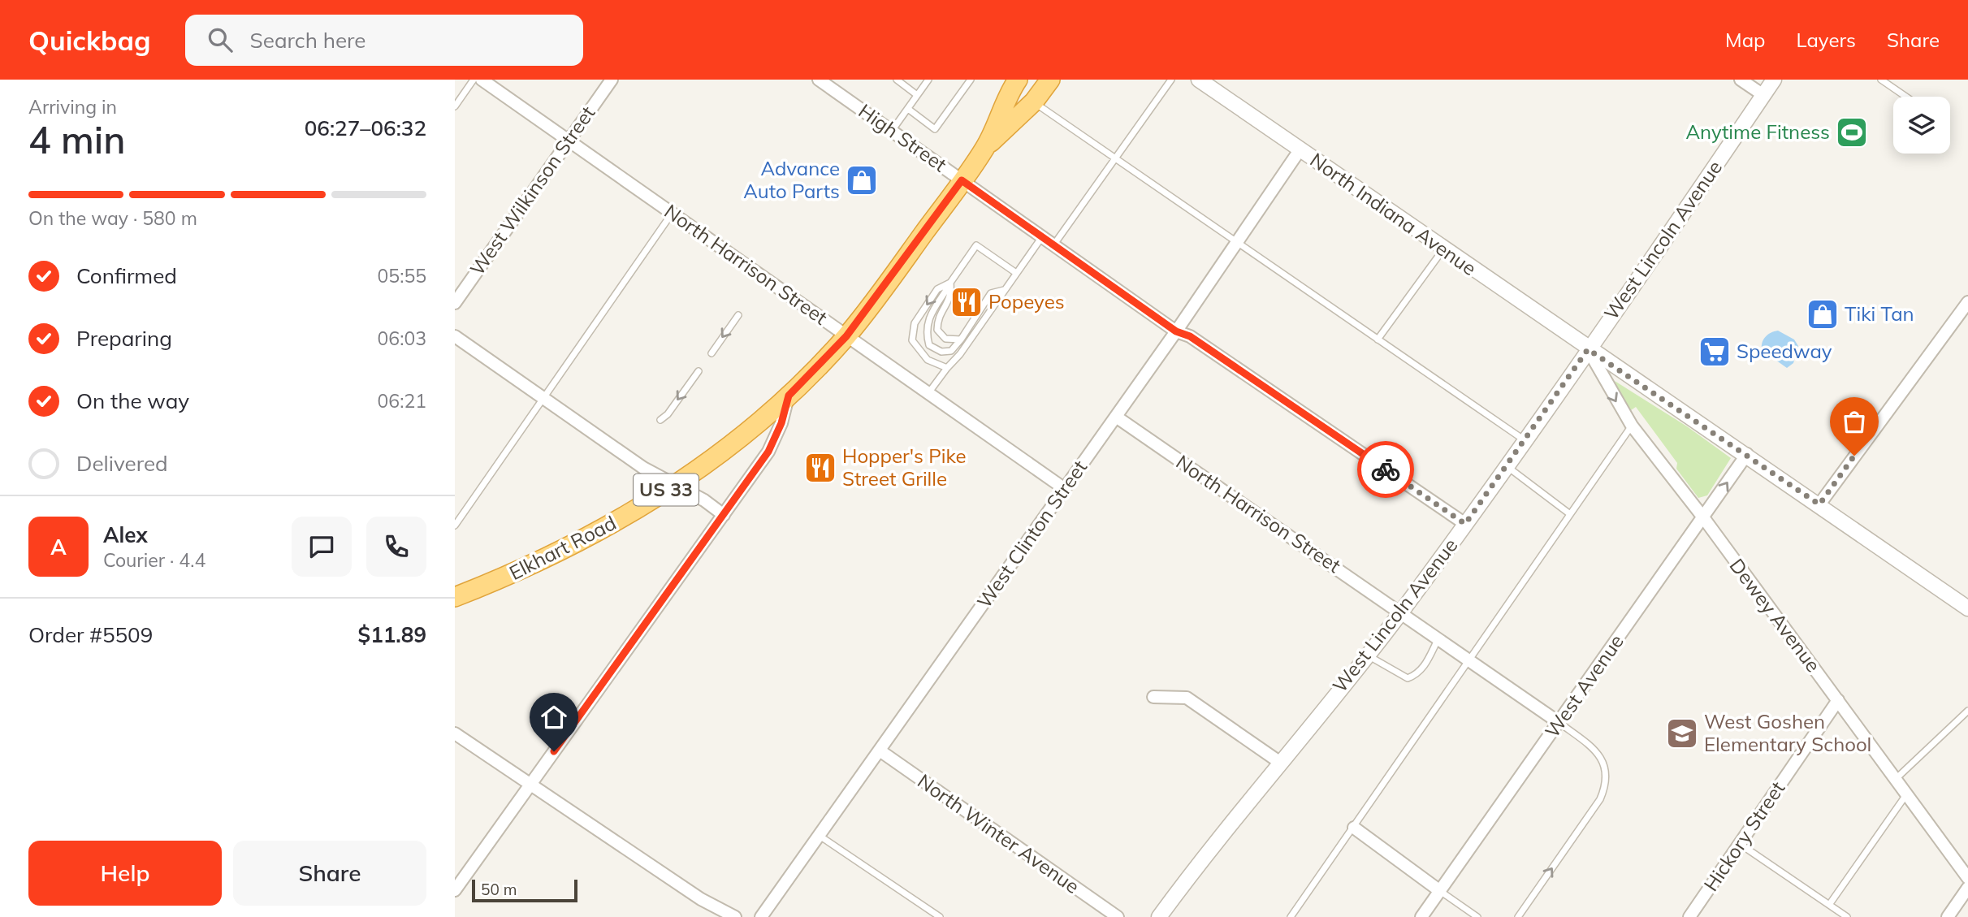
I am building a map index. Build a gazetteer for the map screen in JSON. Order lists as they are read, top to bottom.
{
  "streets": {
    "highway": ["US 33", "Elkhart Road"],
    "street": [
      "High Street",
      "West Wilkinson Street",
      "North Indiana Avenue",
      "West Lincoln Avenue",
      "North Harrison Street",
      "West Clinton Street",
      "Dewey Avenue",
      "West Avenue",
      "North Winter Avenue",
      "Hickory Street"
    ]
  },
  "crossings": [
    ["High Street", "West Lincoln Avenue"],
    ["High Street", "US 33"],
    ["High Street", "West Clinton Street"],
    ["West Wilkinson Street", "North Harrison Street"],
    ["North Indiana Avenue", "West Lincoln Avenue"],
    ["North Indiana Avenue", "West Clinton Street"],
    ["North Indiana Avenue", "Dewey Avenue"],
    ["North Indiana Avenue", "West Avenue"],
    ["West Lincoln Avenue", "North Harrison Street"],
    ["West Lincoln Avenue", "Dewey Avenue"],
    ["North Harrison Street", "US 33"],
    ["North Harrison Street", "West Clinton Street"],
    ["North Harrison Street", "Elkhart Road"],
    ["North Harrison Street", "West Avenue"],
    ["US 33", "Elkhart Road"],
    ["West Clinton Street", "North Winter Avenue"],
    ["Dewey Avenue", "West Avenue"],
    ["Dewey Avenue", "Hickory Street"]
  ],
  "places": {
    "sports": ["Anytime Fitness"],
    "shop": ["Advance Auto Parts", "Tiki Tan"],
    "restaurant": ["Popeyes", "Hopper's Pike Street Grille"],
    "supermarket": ["Speedway"],
    "school or university": ["West Goshen Elementary School"]
  },
  "scale_bar": "50 m",
  "page": {
    "header": "Quickbag",
    "search": "Search here",
    "nav": ["Map", "Layers", "Share"],
    "heading": ["4 min", "Arriving in", "06:27–06:32"],
    "panel": [
      "Alex",
      "Courier · 4.4",
      "Order #5509",
      "$11.89"
    ],
    "bar": "On the way · 580 m",
    "list": [
      ["Confirmed", "05:55"],
      ["Preparing", "06:03"],
      ["On the way", "06:21"],
      "Delivered"
    ],
    "round": "A",
    "buttons": ["Help", "Share"],
    "scale": "50 m"
  }
}
